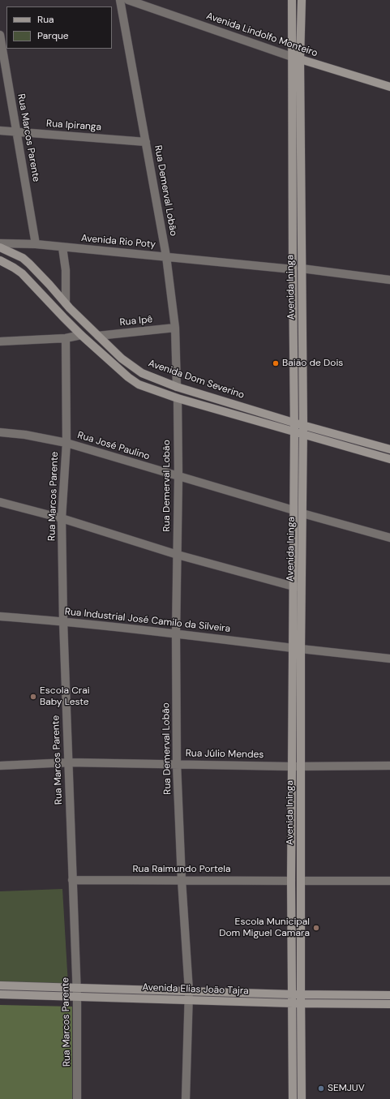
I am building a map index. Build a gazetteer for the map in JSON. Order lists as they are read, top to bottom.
{
  "streets": {
    "main road": [
      "Avenida Lindolfo Monteiro",
      "Avenida Ininga",
      "Avenida Dom Severino",
      "Avenida Elias João Tajra"
    ],
    "street": [
      "Rua Ipiranga",
      "Rua Marcos Parente",
      "Rua Demerval Lobão",
      "Avenida Rio Poty",
      "Rua Ipê",
      "Rua José Paulino",
      "Rua Industrial José Camilo da Silveira",
      "Rua Júlio Mendes",
      "Rua Raimundo Portela"
    ]
  },
  "crossings": [
    ["Avenida Lindolfo Monteiro", "Avenida Ininga"],
    ["Rua Ipiranga", "Rua Marcos Parente"],
    ["Rua Ipiranga", "Rua Demerval Lobão"],
    ["Rua Marcos Parente", "Avenida Rio Poty"],
    ["Rua Marcos Parente", "Rua José Paulino"],
    ["Rua Marcos Parente", "Rua Industrial José Camilo da Silveira"],
    ["Rua Marcos Parente", "Rua Júlio Mendes"],
    ["Rua Marcos Parente", "Rua Raimundo Portela"],
    ["Rua Marcos Parente", "Avenida Elias João Tajra"],
    ["Rua Demerval Lobão", "Avenida Rio Poty"],
    ["Rua Demerval Lobão", "Rua Ipê"],
    ["Rua Demerval Lobão", "Avenida Dom Severino"],
    ["Rua Demerval Lobão", "Rua José Paulino"],
    ["Rua Demerval Lobão", "Rua Industrial José Camilo da Silveira"],
    ["Rua Demerval Lobão", "Rua Júlio Mendes"],
    ["Rua Demerval Lobão", "Rua Raimundo Portela"],
    ["Rua Demerval Lobão", "Avenida Elias João Tajra"],
    ["Avenida Rio Poty", "Avenida Ininga"],
    ["Avenida Ininga", "Avenida Dom Severino"],
    ["Avenida Ininga", "Rua José Paulino"],
    ["Avenida Ininga", "Rua Industrial José Camilo da Silveira"],
    ["Avenida Ininga", "Rua Júlio Mendes"],
    ["Avenida Ininga", "Rua Raimundo Portela"],
    ["Avenida Ininga", "Avenida Elias João Tajra"],
    ["Rua Ipê", "Avenida Dom Severino"]
  ],
  "places": [
    "Baião de Dois",
    "Escola Crai Baby Leste",
    "Escola Municipal Dom Miguel Camara",
    "SEMJUV"
  ],
  "legend": ["Rua", "Parque"]
}
